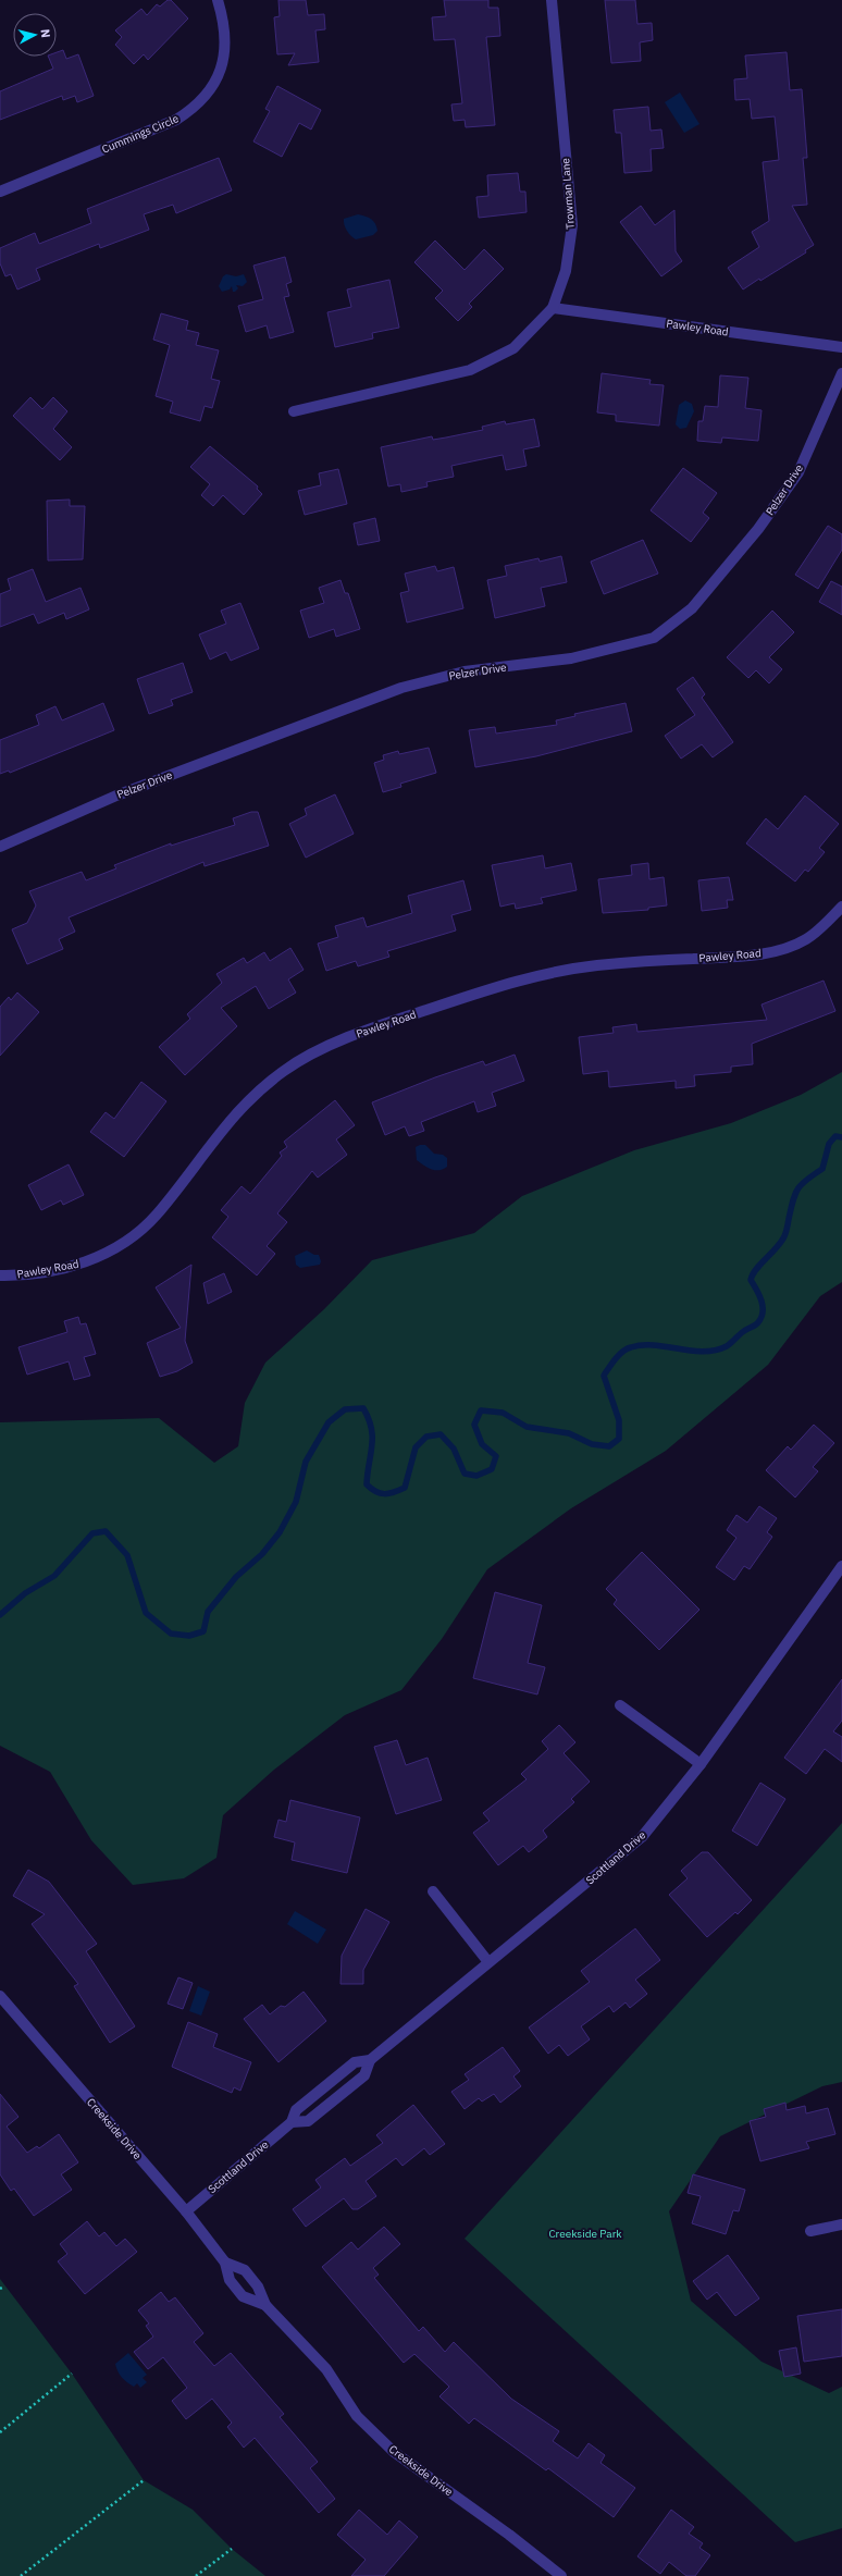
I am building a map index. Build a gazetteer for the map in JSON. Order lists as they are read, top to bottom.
{
  "streets": {
    "street": [
      "Cummings Circle",
      "Trowman Lane",
      "Pawley Road",
      "Pelzer Drive",
      "Scottland Drive",
      "Creekside Drive"
    ]
  },
  "crossings": [
    ["Trowman Lane", "Pawley Road"],
    ["Scottland Drive", "Creekside Drive"]
  ],
  "parks": ["Creekside Park"],
  "north": "right"
}
